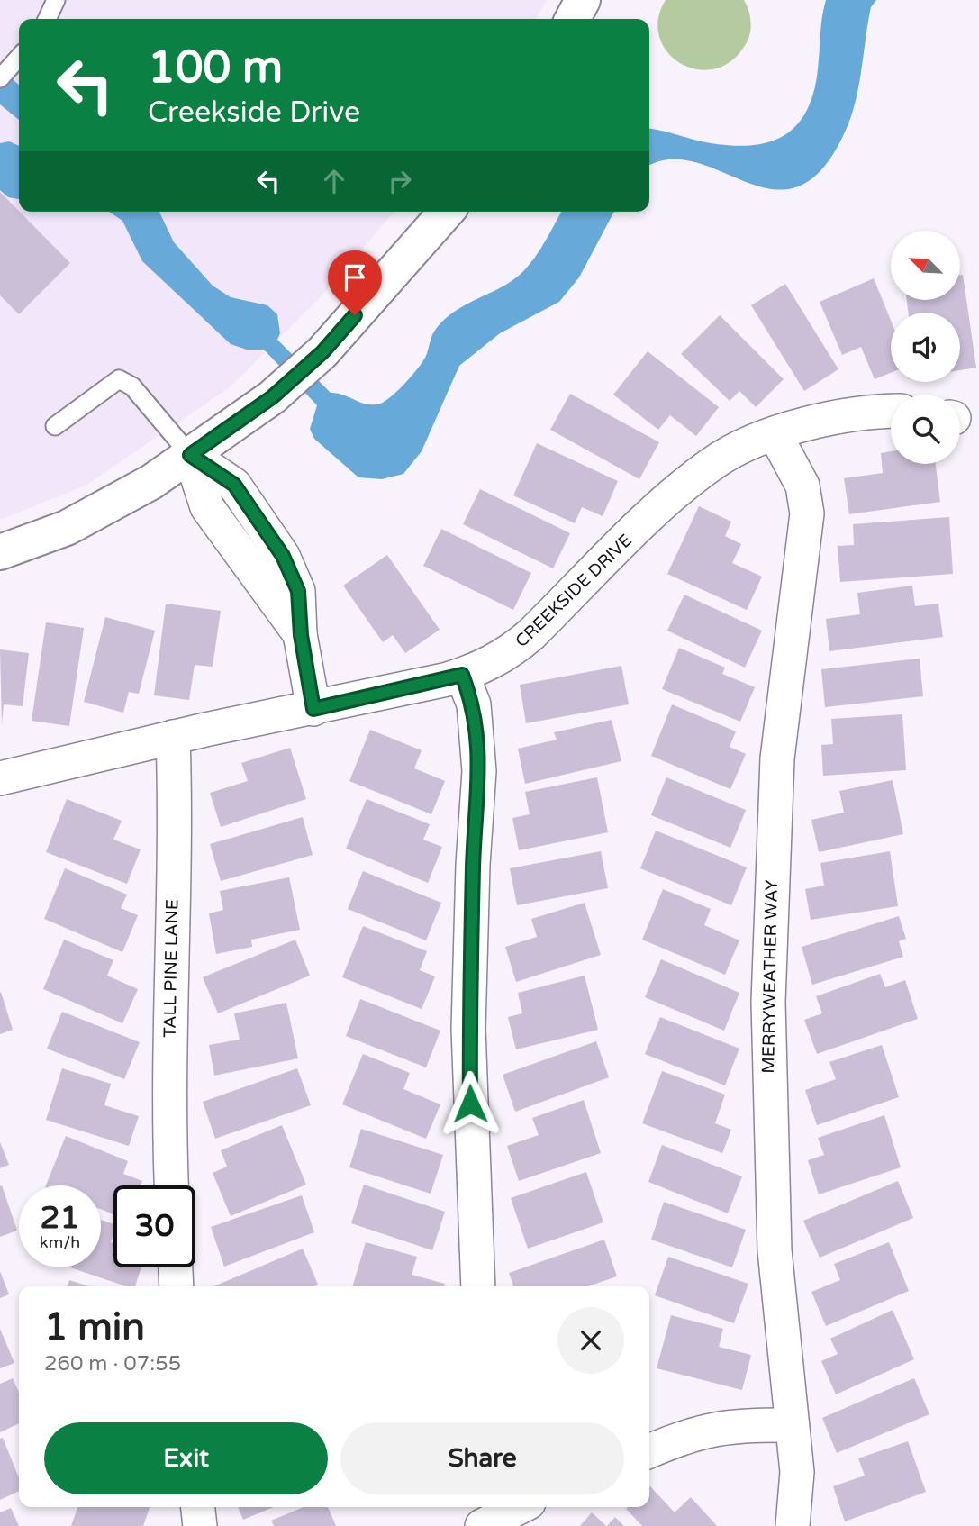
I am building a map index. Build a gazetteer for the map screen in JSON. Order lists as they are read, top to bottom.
{
  "streets": {
    "street": ["CREEKSIDE DRIVE", "TALL PINE LANE", "MERRYWEATHER WAY"]
  },
  "crossings": [
    ["CREEKSIDE DRIVE", "TALL PINE LANE"],
    ["CREEKSIDE DRIVE", "MERRYWEATHER WAY"]
  ],
  "north": "top left",
  "page": {
    "turn": ["100 m", "Creekside Drive"],
    "speed": "21 km/h",
    "limit": "30",
    "heading": ["1 min", "260 m · 07:55"],
    "buttons": ["Exit", "Share"]
  }
}
